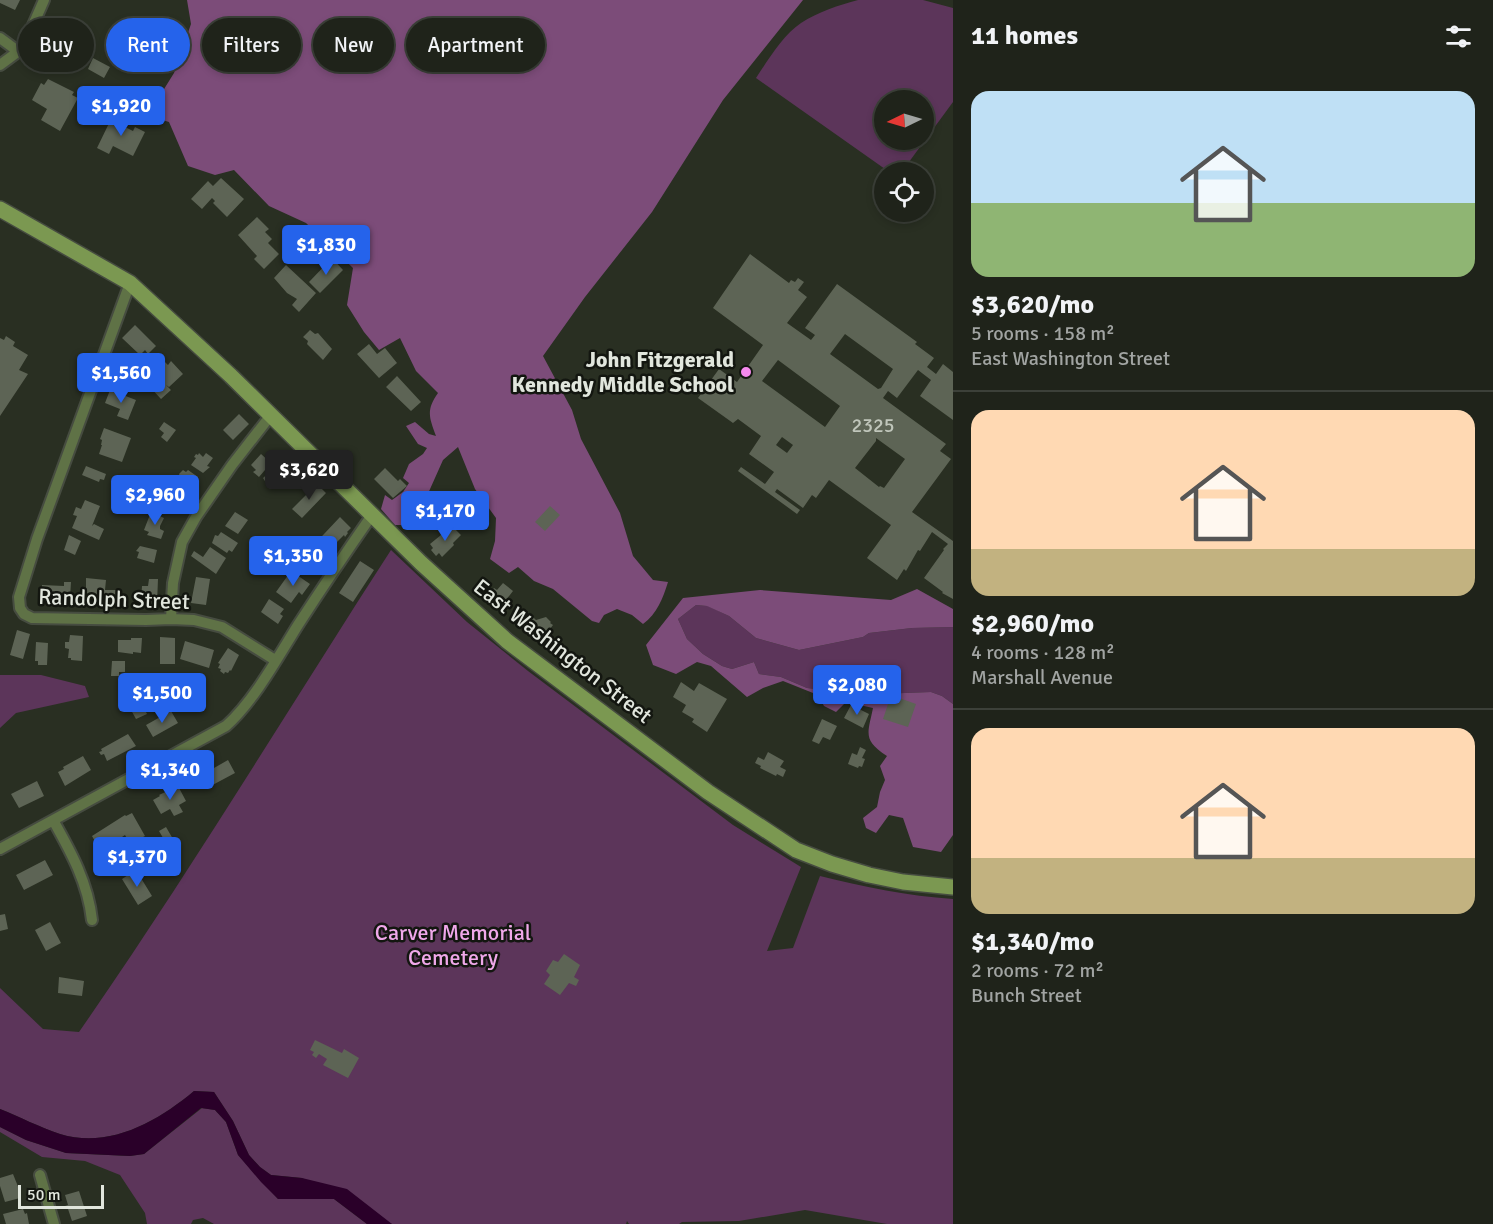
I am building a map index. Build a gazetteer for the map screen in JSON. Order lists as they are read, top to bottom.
{
  "streets": {
    "main road": ["East Washington Street"],
    "street": ["Randolph Street"]
  },
  "crossings": [
    ["Randolph Street", "East Washington Street"]
  ],
  "parks": ["Carver Memorial Cemetery"],
  "places": ["John Fitzgerald Kennedy Middle School"],
  "house_numbers": ["2325"],
  "scale_bar": "50 m",
  "north": "left",
  "page": {
    "heading": "11 homes",
    "chip": [
      "Buy",
      "Rent",
      "Filters",
      "New",
      "Apartment"
    ],
    "list": [
      {
        "name": "$3,620/mo",
        "note": "5 rooms · 158 m² · East Washington Street"
      },
      {
        "name": "$2,960/mo",
        "note": "4 rooms · 128 m² · Marshall Avenue"
      },
      {
        "name": "$1,340/mo",
        "note": "2 rooms · 72 m² · Bunch Street"
      }
    ],
    "price": [
      "$1,920",
      "$1,830",
      "$1,560",
      "$3,620",
      "$2,960",
      "$1,170",
      "$1,350",
      "$2,080",
      "$1,500",
      "$1,340",
      "$1,370"
    ],
    "scale": "50 m"
  }
}
